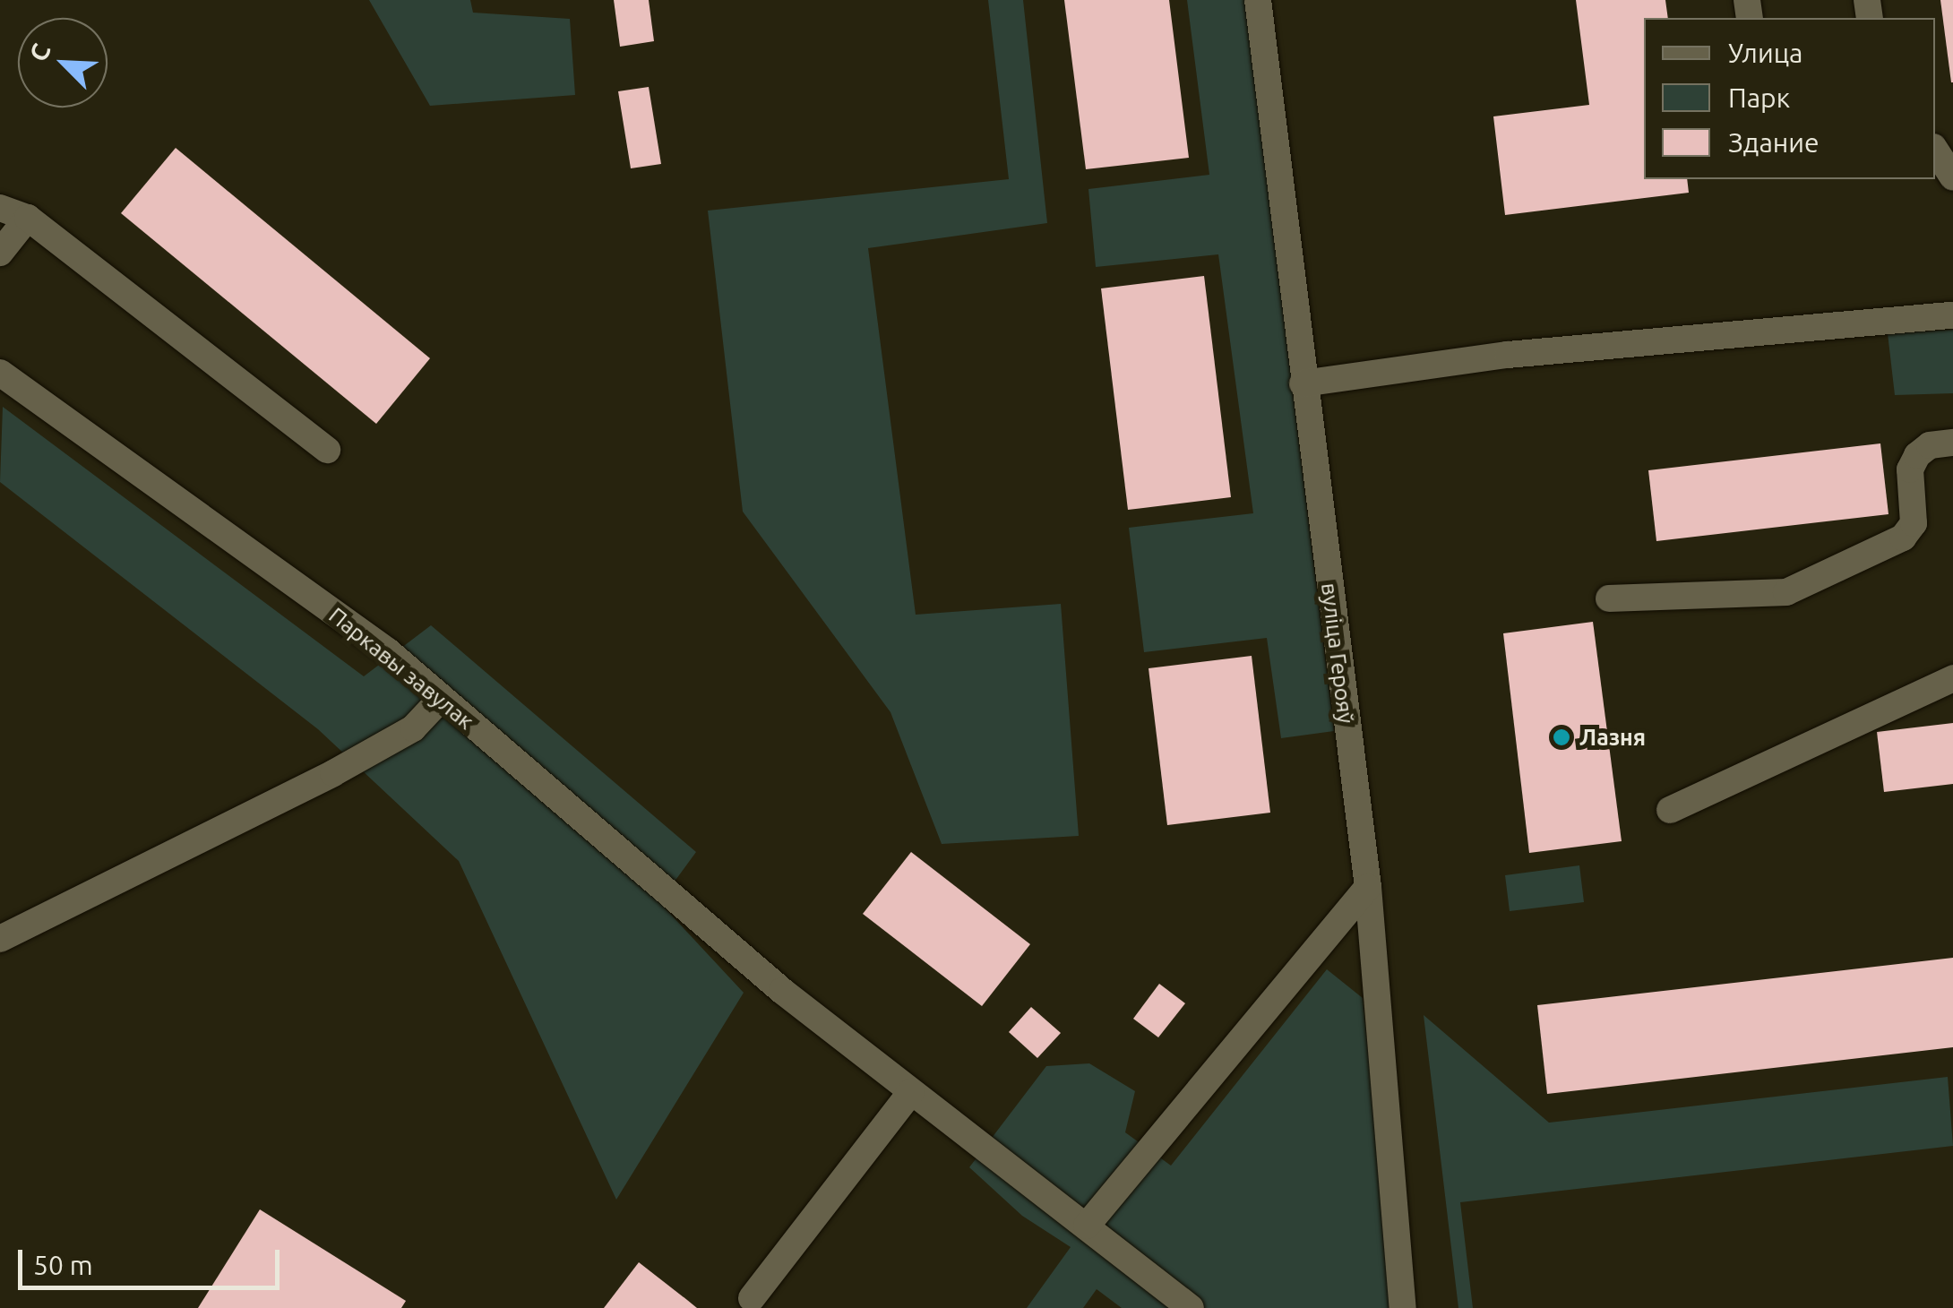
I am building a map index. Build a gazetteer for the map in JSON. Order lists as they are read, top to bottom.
{
  "streets": {
    "street": ["вуліца Герояў", "Паркавы завулак"]
  },
  "places": ["Лазня"],
  "legend": ["Улица", "Парк", "Здание"],
  "scale_bar": "50 m",
  "north": "top left"
}
